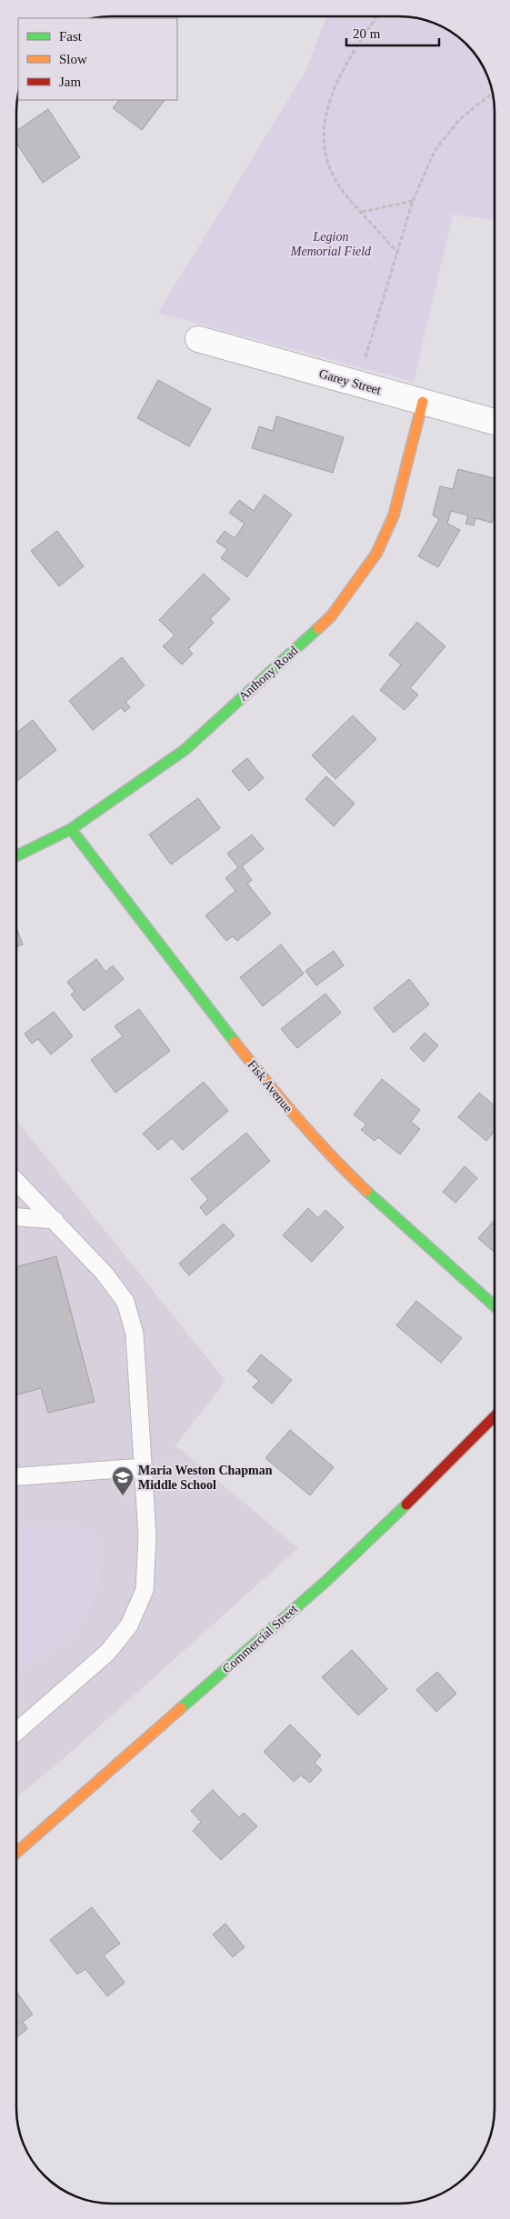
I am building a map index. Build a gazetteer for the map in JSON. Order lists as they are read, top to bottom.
{
  "streets": {
    "street": [
      "Garey Street",
      "Anthony Road",
      "Fisk Avenue",
      "Commercial Street"
    ]
  },
  "crossings": [
    ["Garey Street", "Anthony Road"],
    ["Anthony Road", "Fisk Avenue"]
  ],
  "parks": ["Legion Memorial Field"],
  "places": {
    "school or university": ["Maria Weston Chapman Middle School"]
  },
  "legend": ["Fast", "Slow", "Jam"],
  "scale_bar": "20 m"
}
